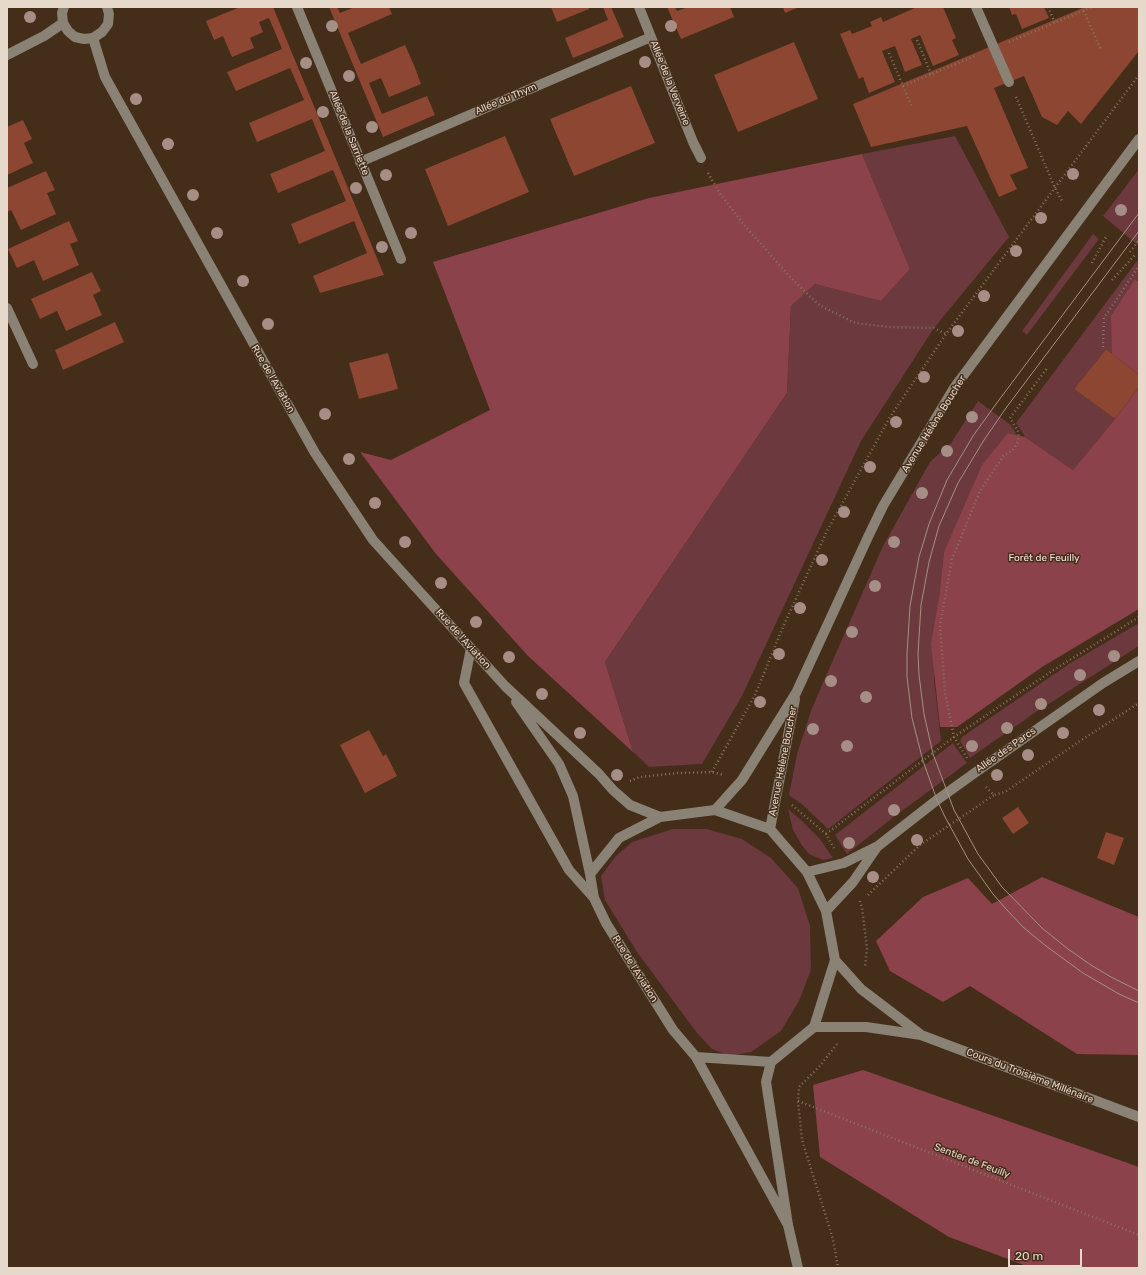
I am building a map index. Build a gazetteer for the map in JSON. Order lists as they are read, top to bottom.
{
  "streets": {
    "street": [
      "Allée de la Verveine",
      "Allée du Thym",
      "Allée de la Sarriette",
      "Rue de l'Aviation",
      "Avenue Hélène Boucher",
      "Allée des Parcs",
      "Cours du Troisième Millénaire"
    ],
    "path": ["Sentier de Feuilly"]
  },
  "crossings": [
    ["Allée de la Verveine", "Allée du Thym"],
    ["Allée du Thym", "Allée de la Sarriette"],
    ["Rue de l'Aviation", "Avenue Hélène Boucher"]
  ],
  "parks": ["Forêt de Feuilly"],
  "scale_bar": "20 m"
}
